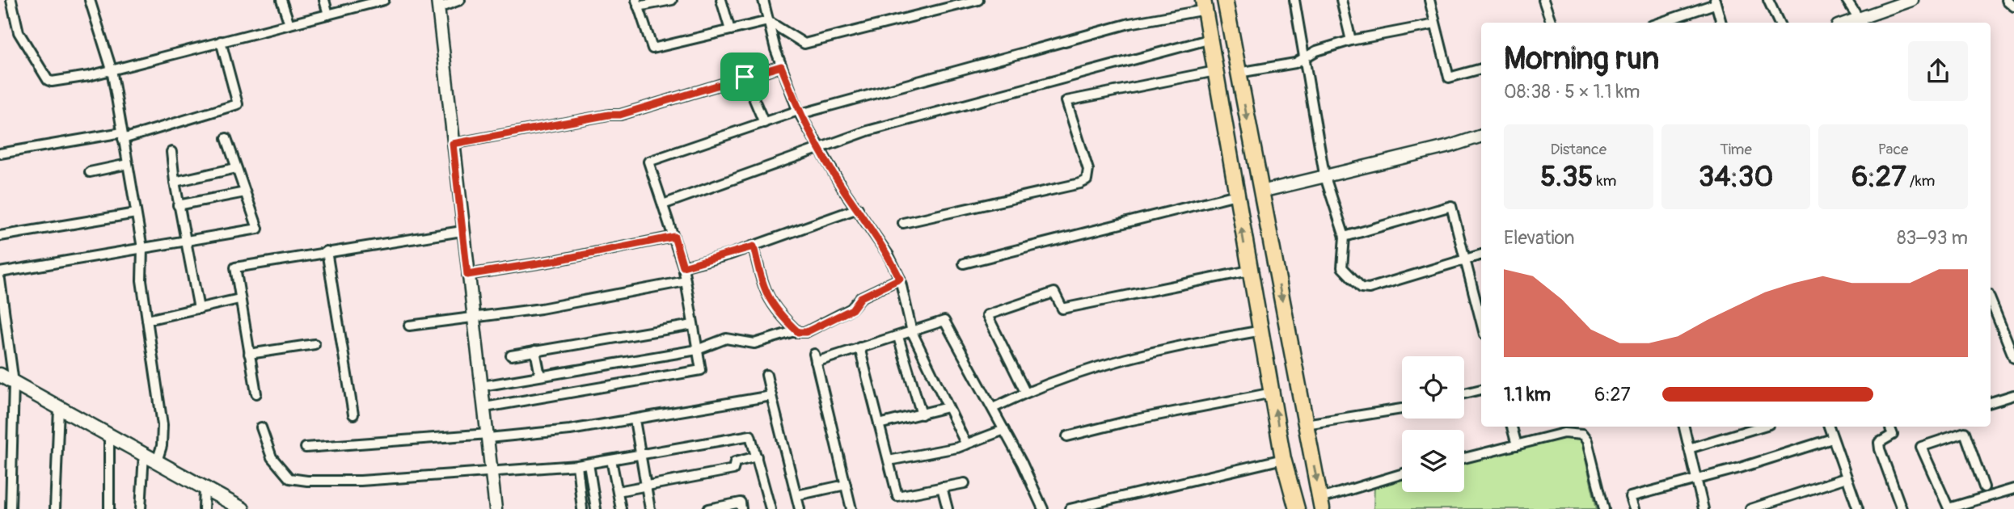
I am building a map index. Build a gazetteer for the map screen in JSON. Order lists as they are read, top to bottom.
{
  "page": {
    "heading": ["Morning run", "08:38 · 5 × 1.1 km"],
    "stats": [
      ["Distance", "5.35 km"],
      ["Time", "34:30"],
      ["Pace", "6:27 /km"]
    ],
    "chart": ["Elevation", "83–93 m"],
    "list": [
      {
        "name": "1.1 km",
        "note": "6:27"
      }
    ]
  }
}
